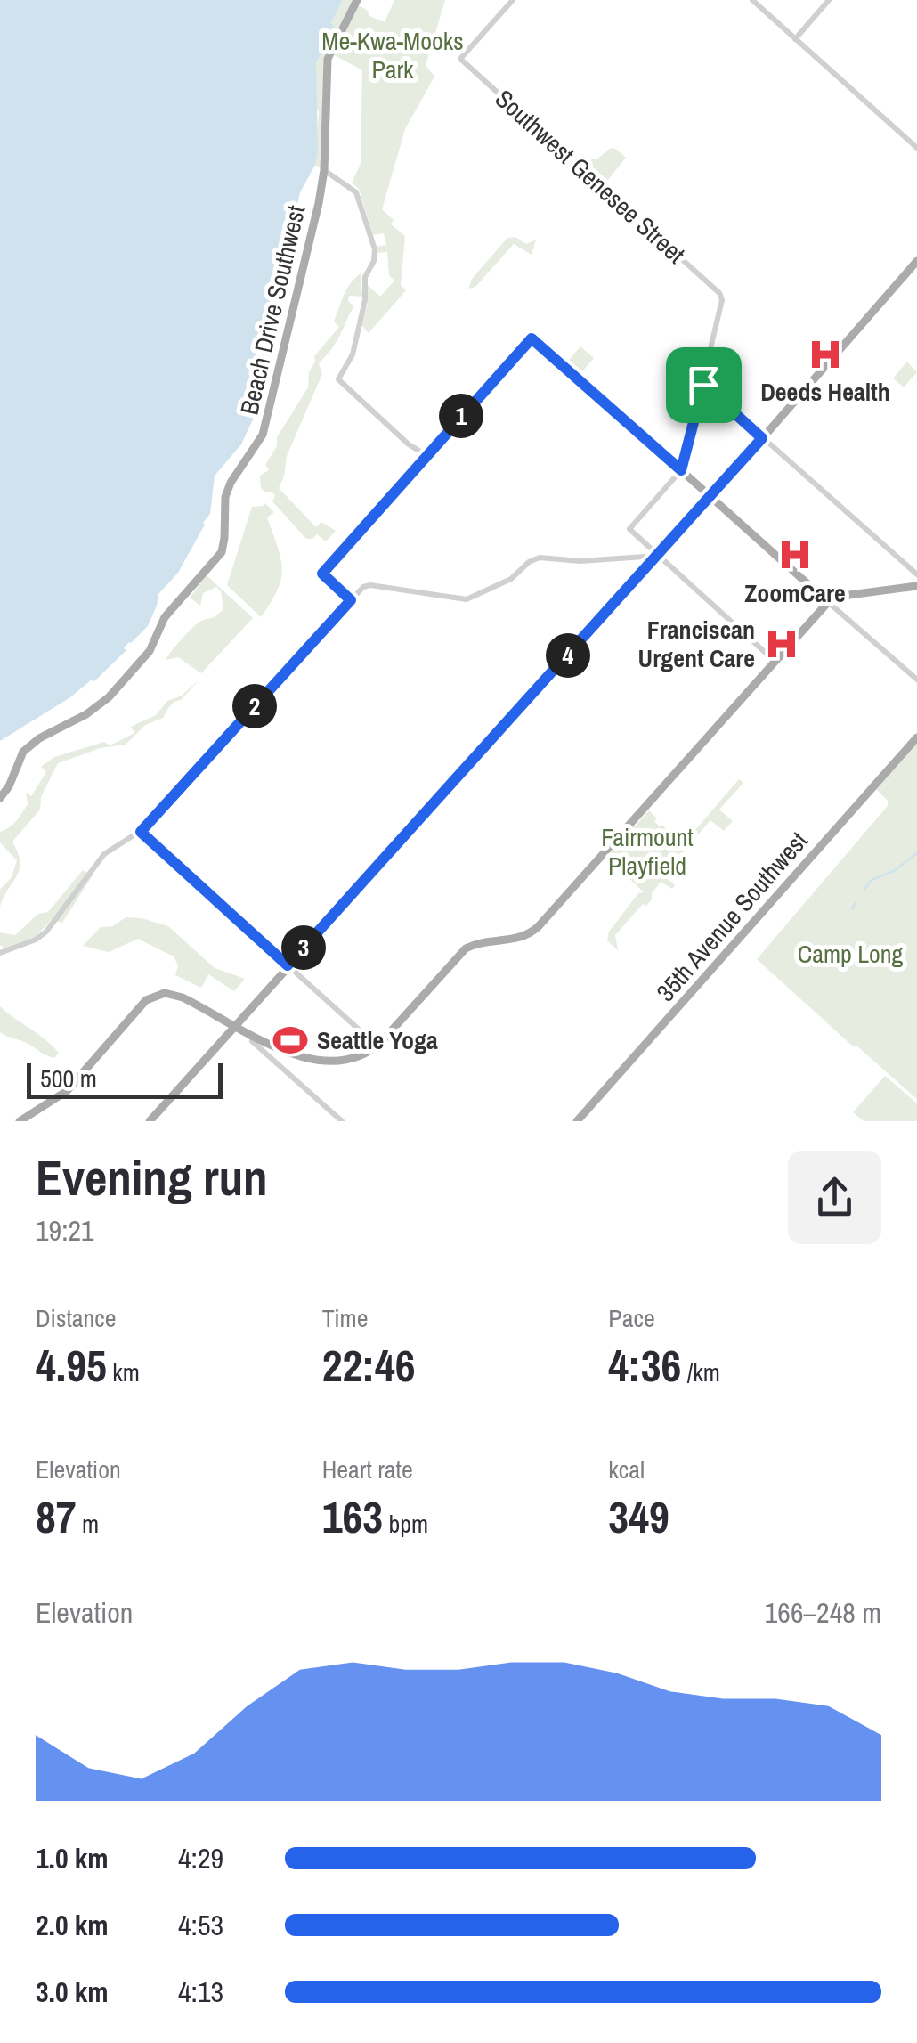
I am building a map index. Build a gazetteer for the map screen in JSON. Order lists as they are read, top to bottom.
{
  "streets": {
    "main road": ["Beach Drive Southwest", "35th Avenue Southwest"],
    "street": ["Southwest Genesee Street"]
  },
  "parks": ["Me-Kwa-Mooks Park", "Fairmount Playfield", "Camp Long"],
  "places": {
    "hospital": ["Deeds Health", "ZoomCare", "Franciscan Urgent Care"],
    "sports": ["Seattle Yoga"]
  },
  "scale_bar": "500 m",
  "page": {
    "pins": [
      "1",
      "4",
      "2",
      "3"
    ],
    "scale": "500 m",
    "heading": ["Evening run", "19:21"],
    "stats": [
      ["Distance", "4.95 km"],
      ["Time", "22:46"],
      ["Pace", "4:36 /km"],
      ["Elevation", "87 m"],
      ["Heart rate", "163 bpm"],
      ["kcal", "349"]
    ],
    "chart": ["Elevation", "166–248 m"],
    "list": [
      {
        "name": "1.0 km",
        "note": "4:29"
      },
      {
        "name": "2.0 km",
        "note": "4:53"
      },
      {
        "name": "3.0 km",
        "note": "4:13"
      }
    ]
  }
}
